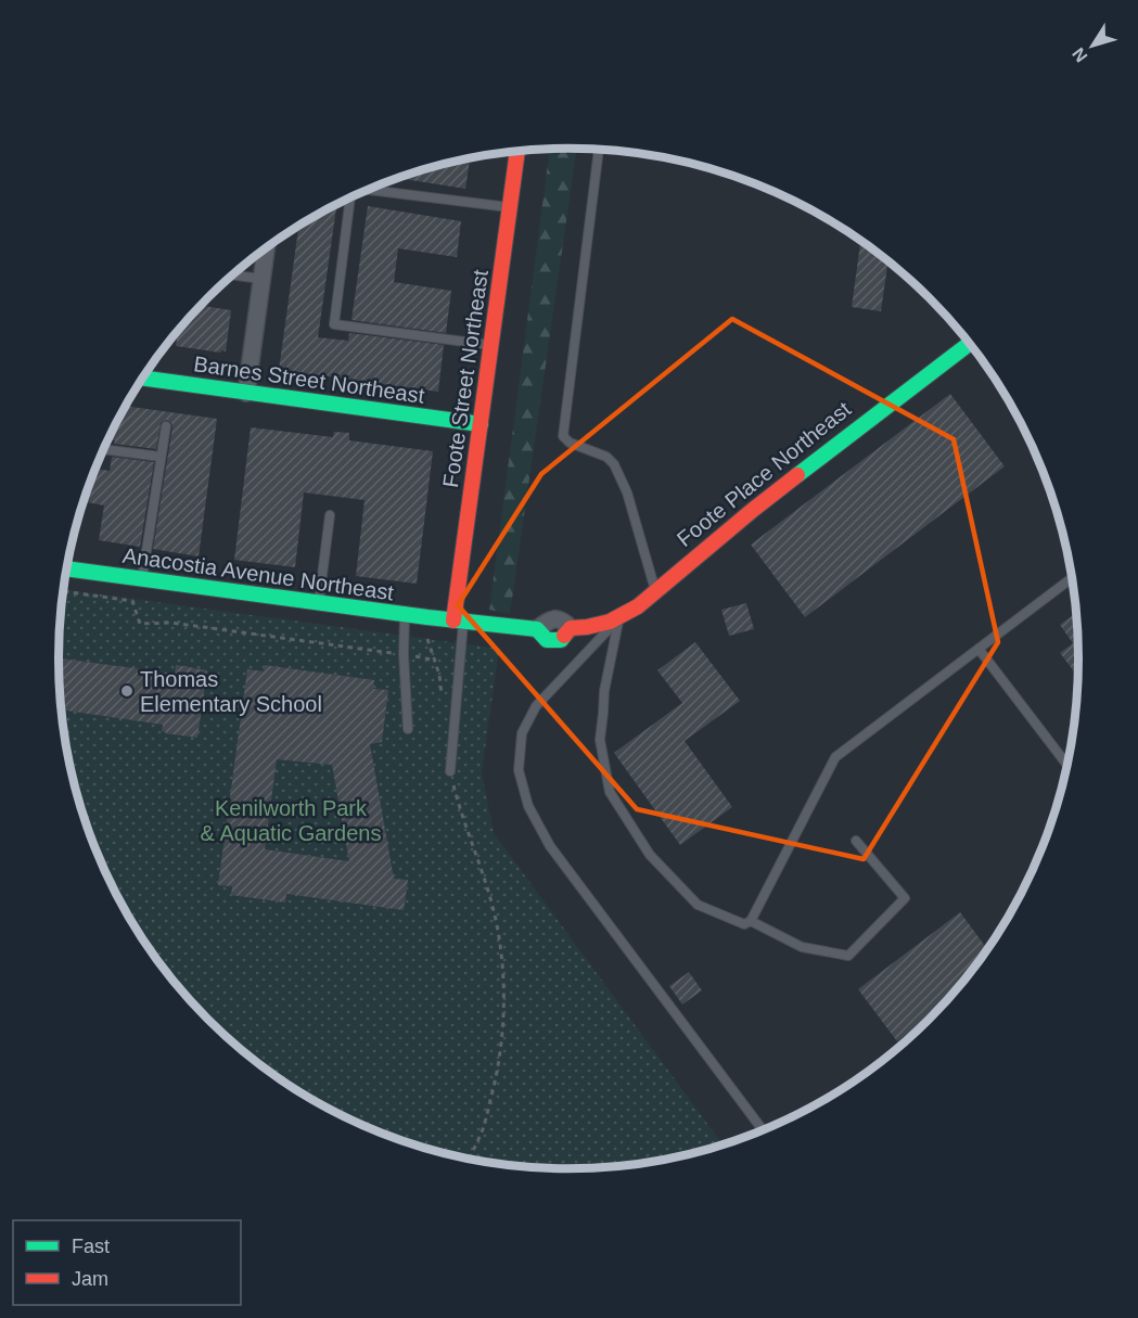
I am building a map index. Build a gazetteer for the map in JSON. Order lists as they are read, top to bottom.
{
  "streets": {
    "street": [
      "Foote Street Northeast",
      "Barnes Street Northeast",
      "Foote Place Northeast",
      "Anacostia Avenue Northeast"
    ]
  },
  "crossings": [
    ["Foote Street Northeast", "Barnes Street Northeast"],
    ["Foote Street Northeast", "Foote Place Northeast"],
    ["Foote Street Northeast", "Anacostia Avenue Northeast"],
    ["Foote Place Northeast", "Anacostia Avenue Northeast"]
  ],
  "parks": ["Kenilworth Park & Aquatic Gardens"],
  "places": ["Thomas Elementary School"],
  "legend": ["Fast", "Jam"],
  "north": "bottom left"
}
